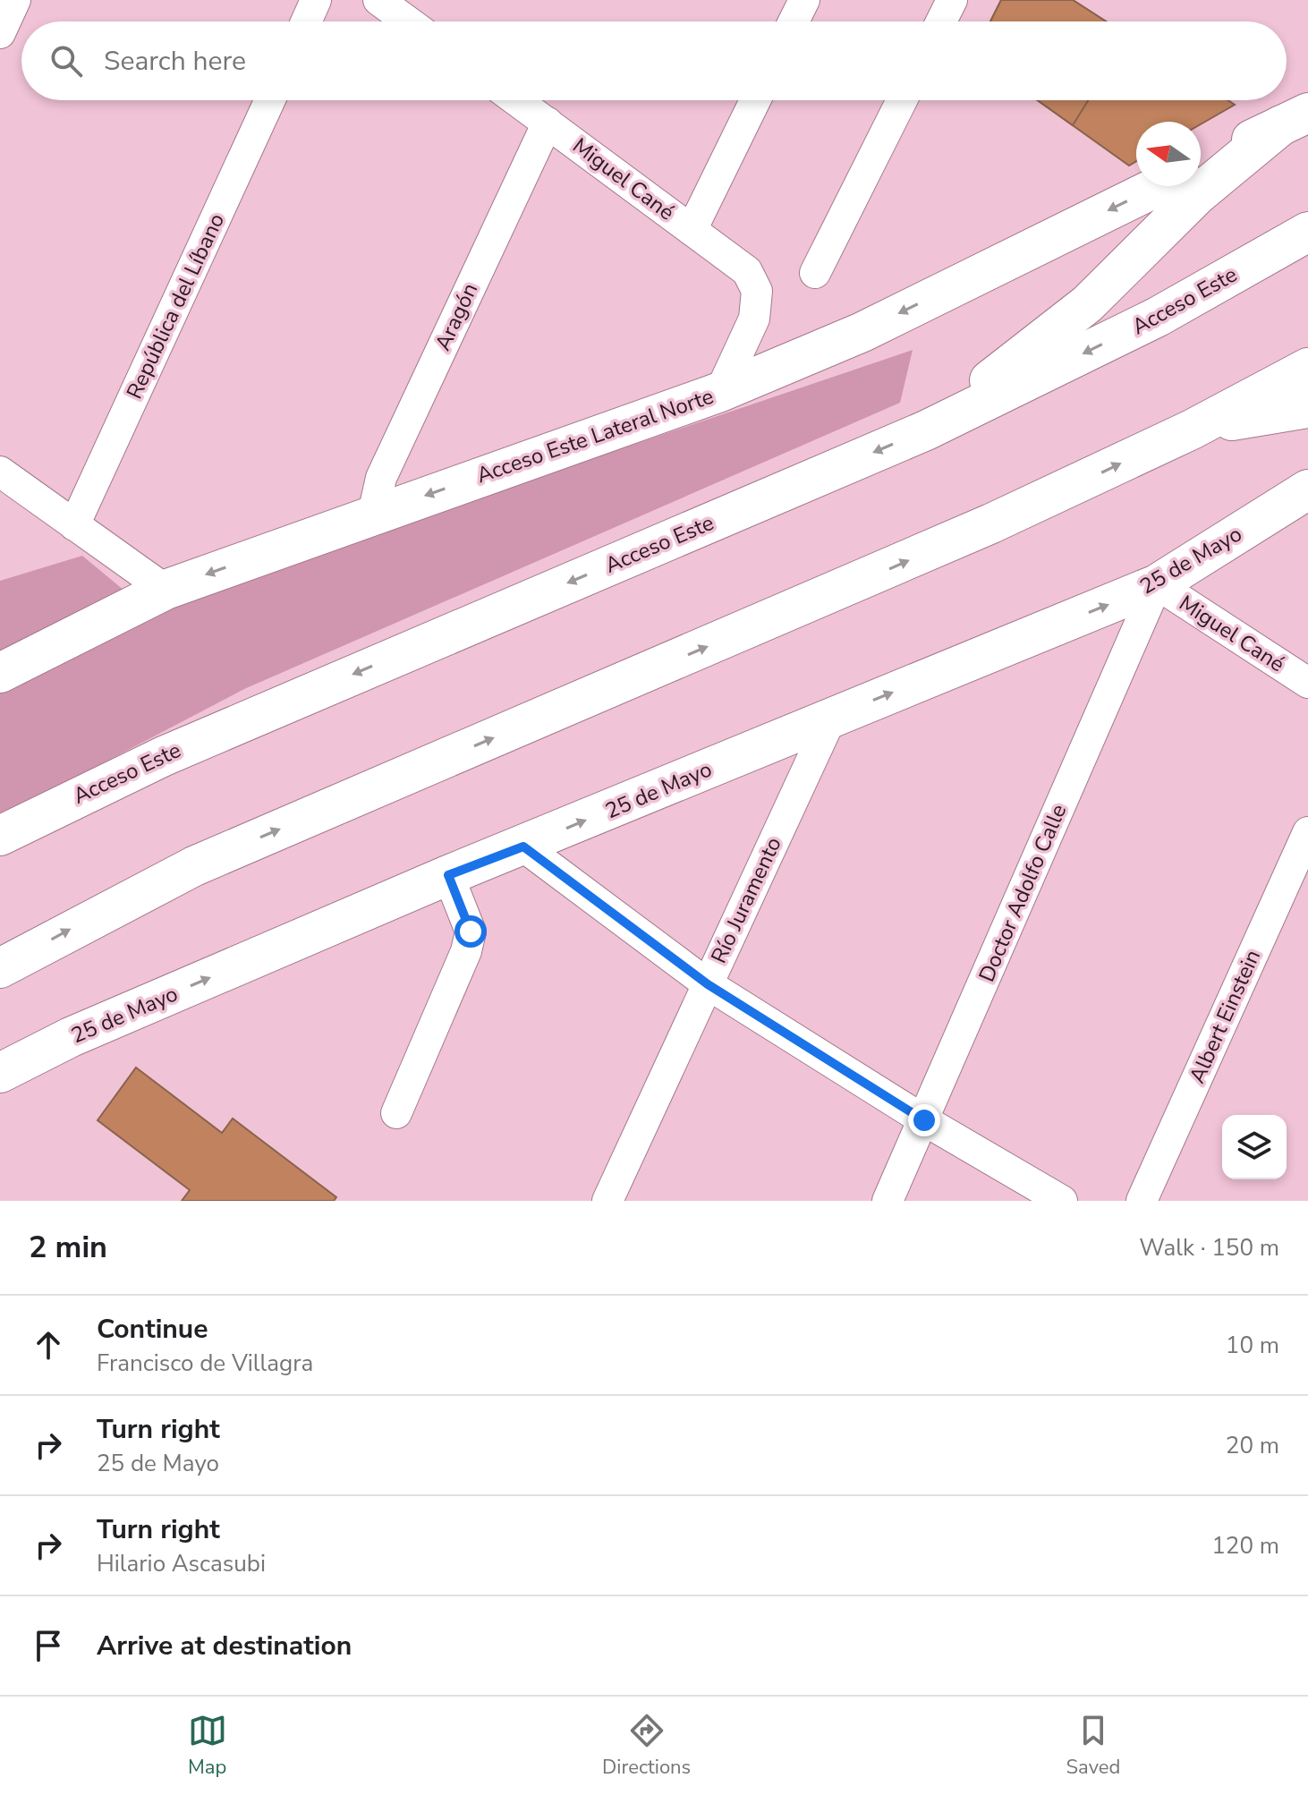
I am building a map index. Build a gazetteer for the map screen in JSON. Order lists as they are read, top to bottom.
{
  "streets": {
    "main road": ["Acceso Este", "Acceso Este Lateral Norte", "25 de Mayo"],
    "street": [
      "Miguel Cané",
      "República del Líbano",
      "Aragón",
      "Doctor Adolfo Calle",
      "Río Juramento",
      "Albert Einstein"
    ]
  },
  "crossings": [
    ["Miguel Cané", "Aragón"],
    ["Miguel Cané", "Acceso Este Lateral Norte"],
    ["Miguel Cané", "25 de Mayo"],
    ["Miguel Cané", "Doctor Adolfo Calle"],
    ["Aragón", "Acceso Este Lateral Norte"],
    ["25 de Mayo", "Doctor Adolfo Calle"],
    ["25 de Mayo", "Río Juramento"]
  ],
  "north": "left",
  "page": {
    "search": "Search here",
    "heading": ["2 min", "Walk · 150 m"],
    "list": [
      ["Continue", "Francisco de Villagra", "10 m"],
      ["Turn right", "25 de Mayo", "20 m"],
      ["Turn right", "Hilario Ascasubi", "120 m"],
      "Arrive at destination"
    ],
    "nav": ["Map", "Directions", "Saved"]
  }
}
